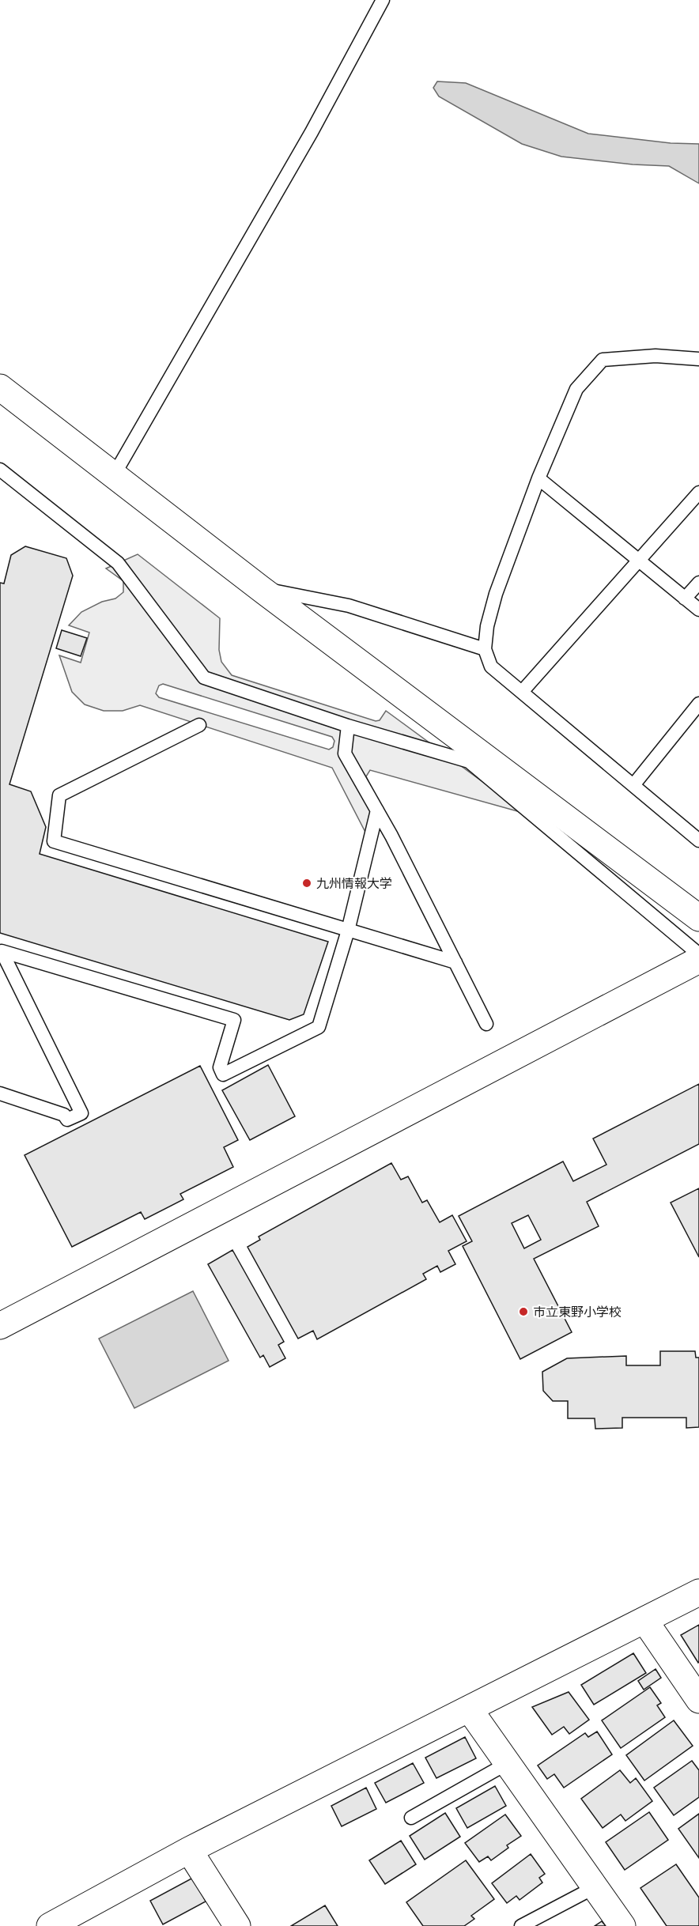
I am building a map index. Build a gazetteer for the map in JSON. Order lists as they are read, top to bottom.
{
  "places": ["九州情報大学", "市立東野小学校"]
}
